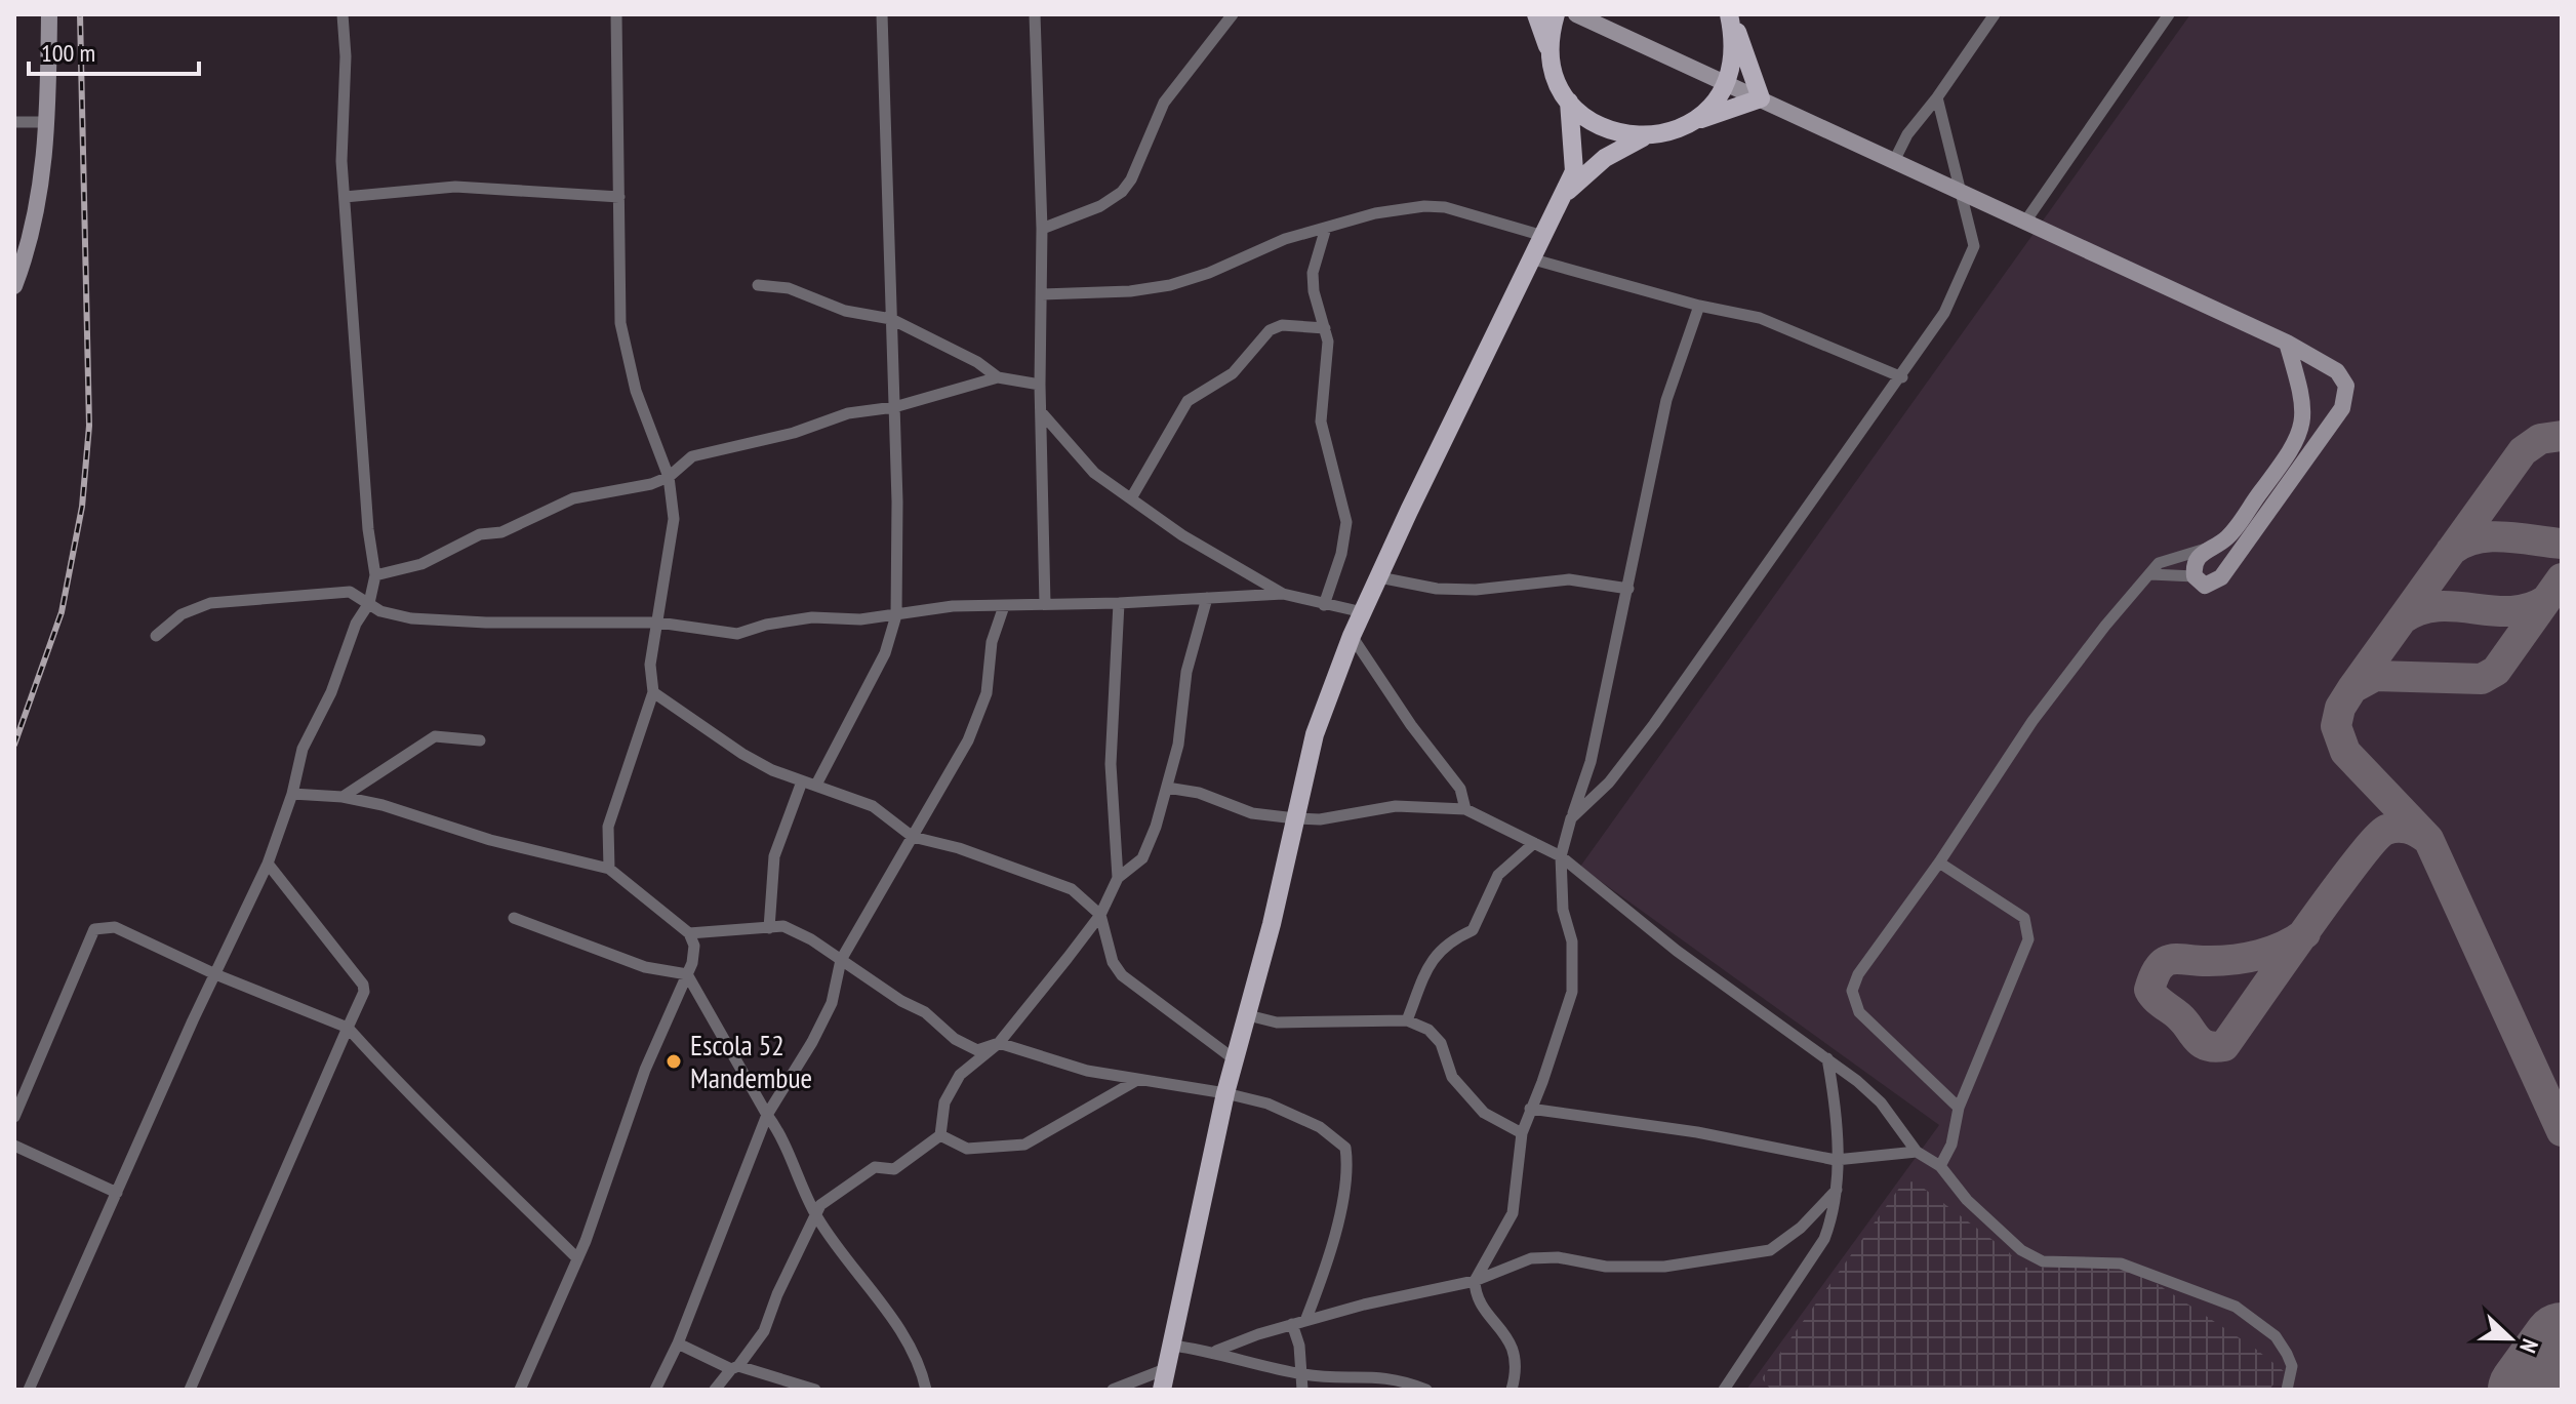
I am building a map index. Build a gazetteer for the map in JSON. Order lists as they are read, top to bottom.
{
  "places": ["Escola 52 Mandembue"],
  "scale_bar": "100 m",
  "north": "right"
}
